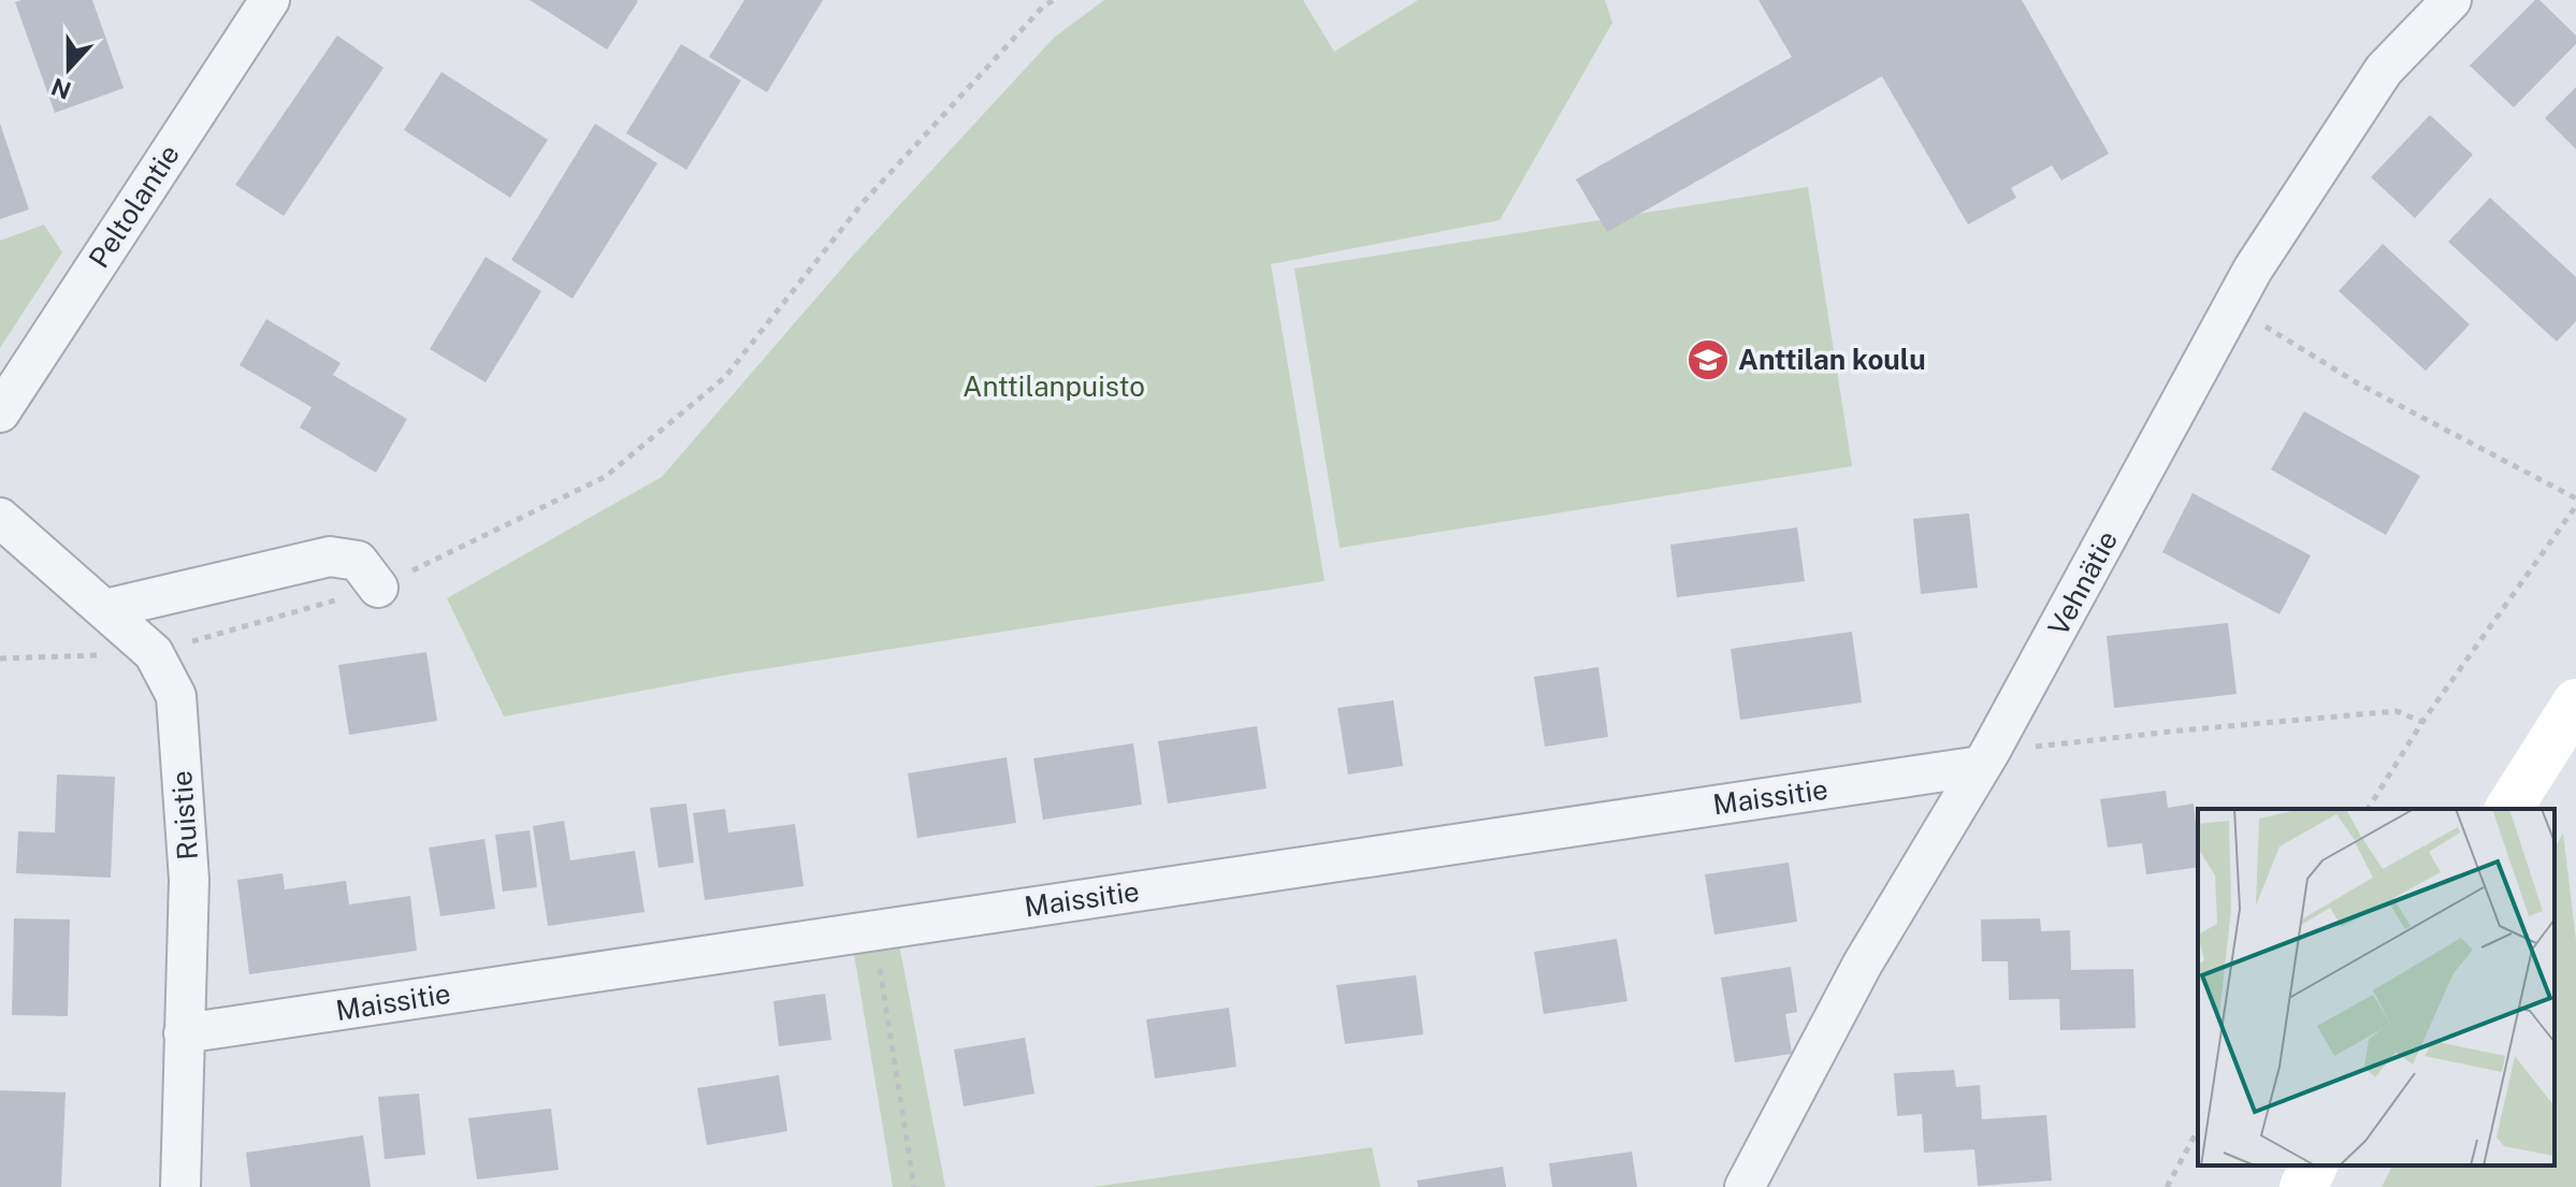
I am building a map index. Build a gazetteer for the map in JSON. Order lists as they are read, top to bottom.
{
  "streets": {
    "street": [
      "Peltolantie",
      "Vehnätie",
      "Maissitie",
      "Ruistie"
    ]
  },
  "crossings": [
    ["Vehnätie", "Maissitie"],
    ["Maissitie", "Ruistie"]
  ],
  "parks": ["Anttilanpuisto"],
  "places": {
    "school or university": ["Anttilan koulu"]
  },
  "north": "bottom"
}
